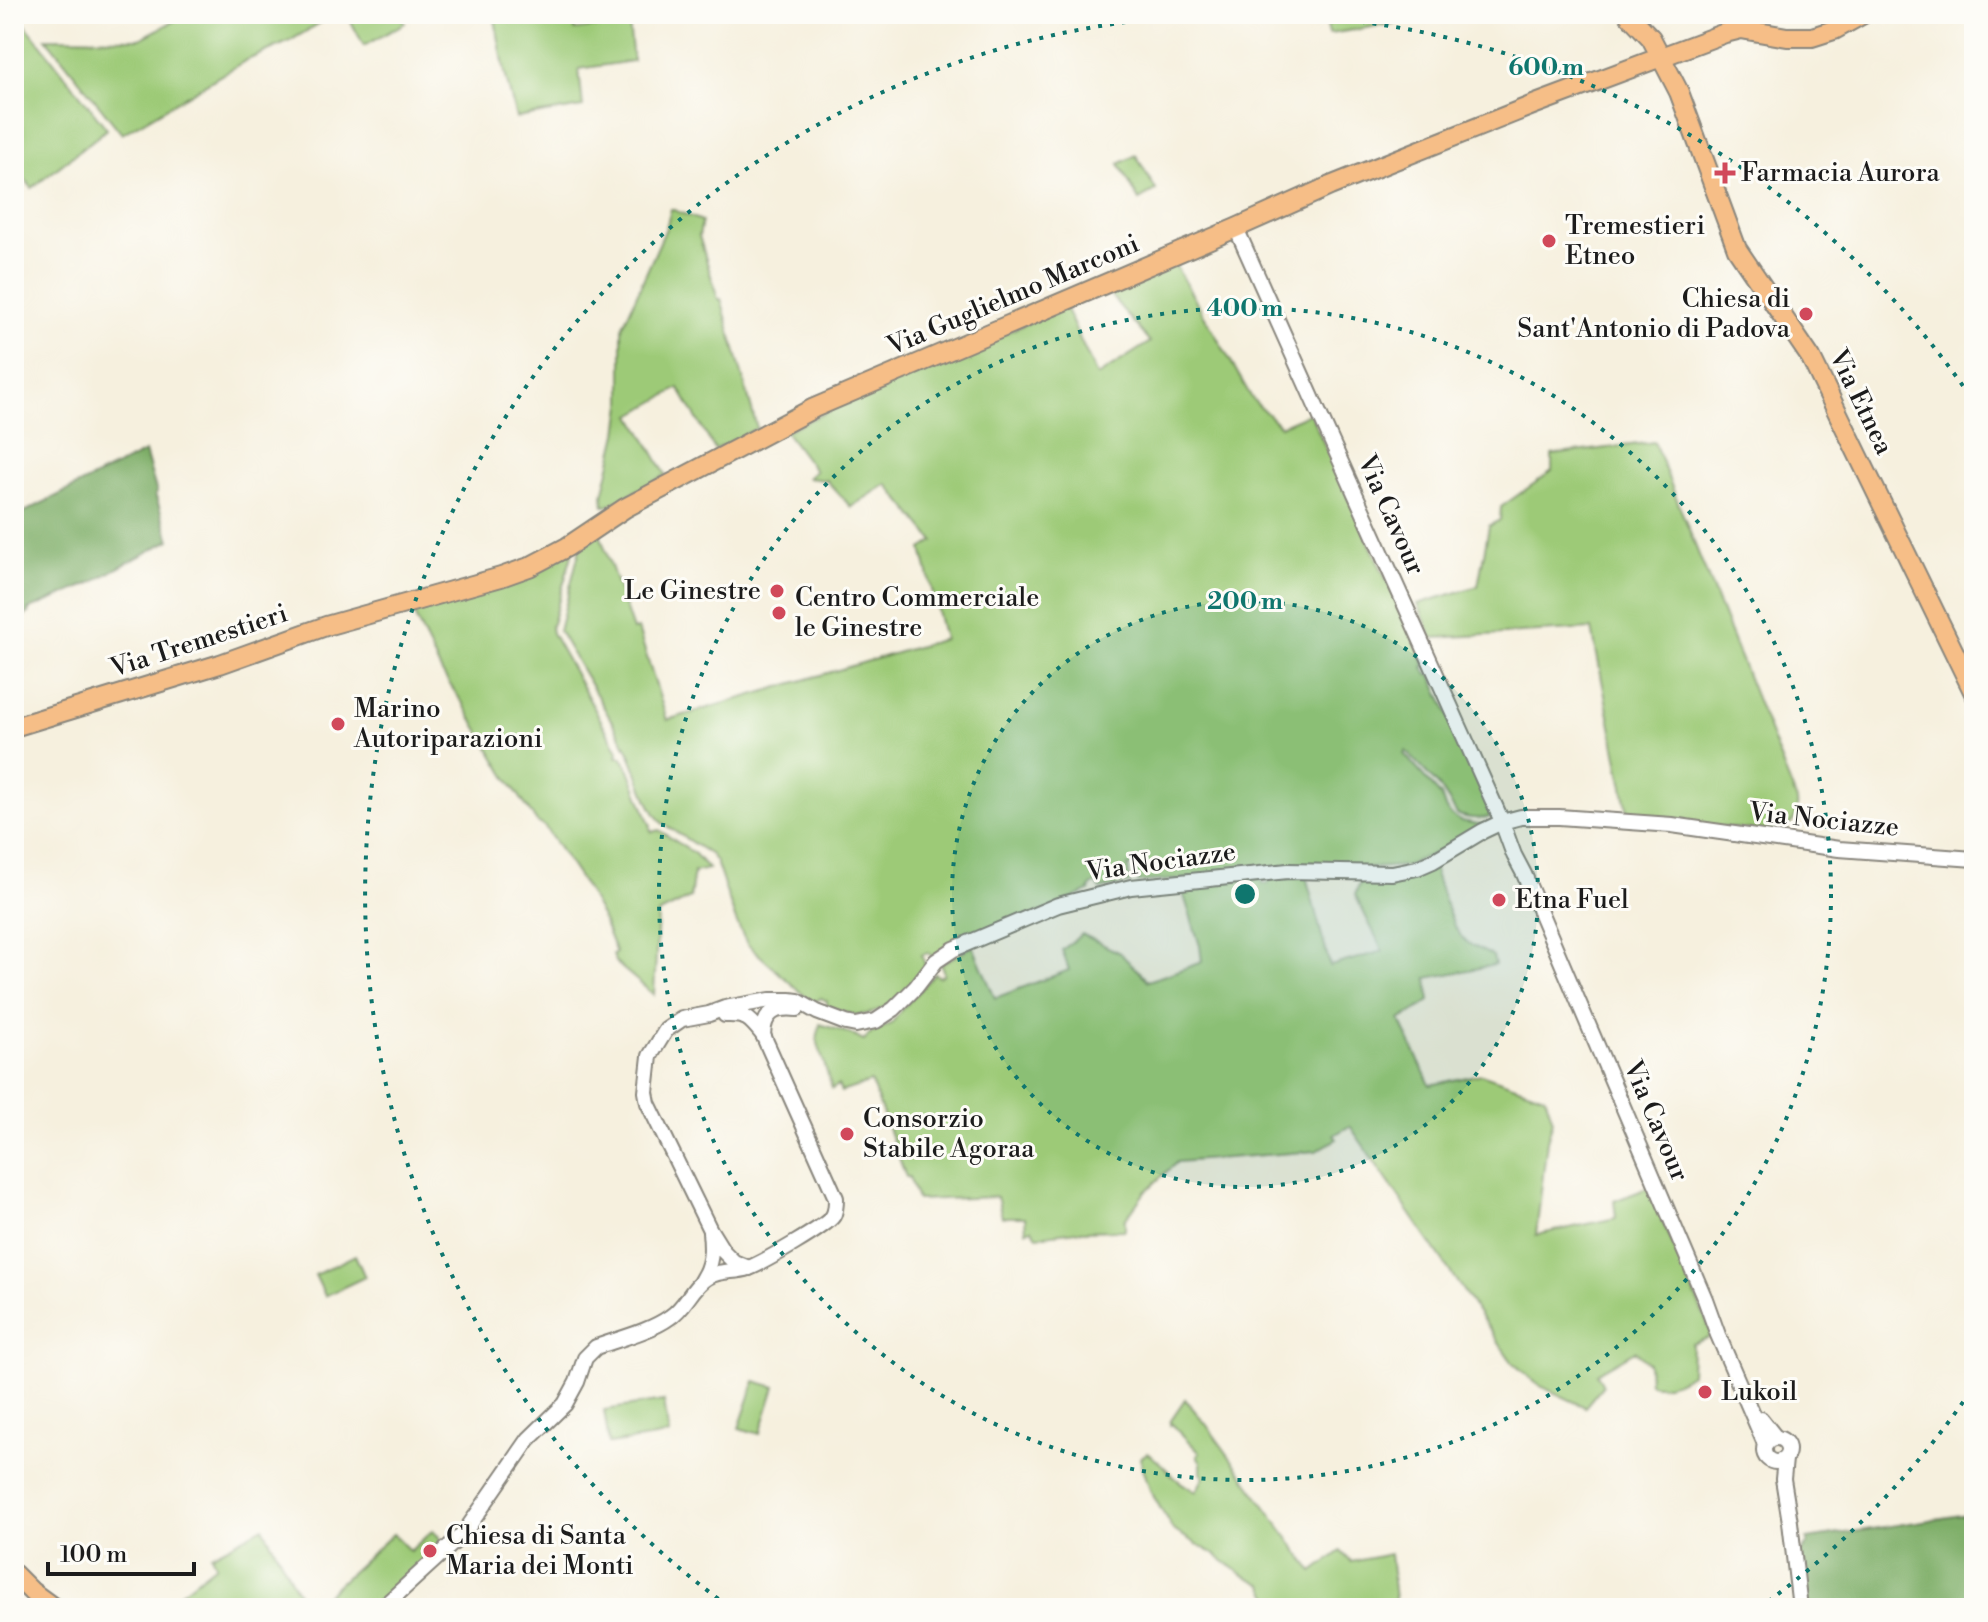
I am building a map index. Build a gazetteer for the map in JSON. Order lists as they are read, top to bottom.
{
  "streets": {
    "main road": ["Via Guglielmo Marconi", "Via Etnea", "Via Tremestieri"],
    "street": ["Via Cavour", "Via Nociazze"]
  },
  "crossings": [
    ["Via Guglielmo Marconi", "Via Etnea"],
    ["Via Guglielmo Marconi", "Via Cavour"],
    ["Via Guglielmo Marconi", "Via Tremestieri"],
    ["Via Cavour", "Via Nociazze"]
  ],
  "places": {
    "health": ["Farmacia Aurora"],
    "other": [
      "Tremestieri Etneo",
      "Chiesa di Sant'Antonio di Padova",
      "Le Ginestre",
      "Centro Commerciale le Ginestre",
      "Marino Autoriparazioni",
      "Etna Fuel",
      "Consorzio Stabile Agoraa",
      "Lukoil",
      "Chiesa di Santa Maria dei Monti"
    ]
  },
  "scale_bar": "100 m",
  "rings": ["600 m", "400 m", "200 m"]
}
